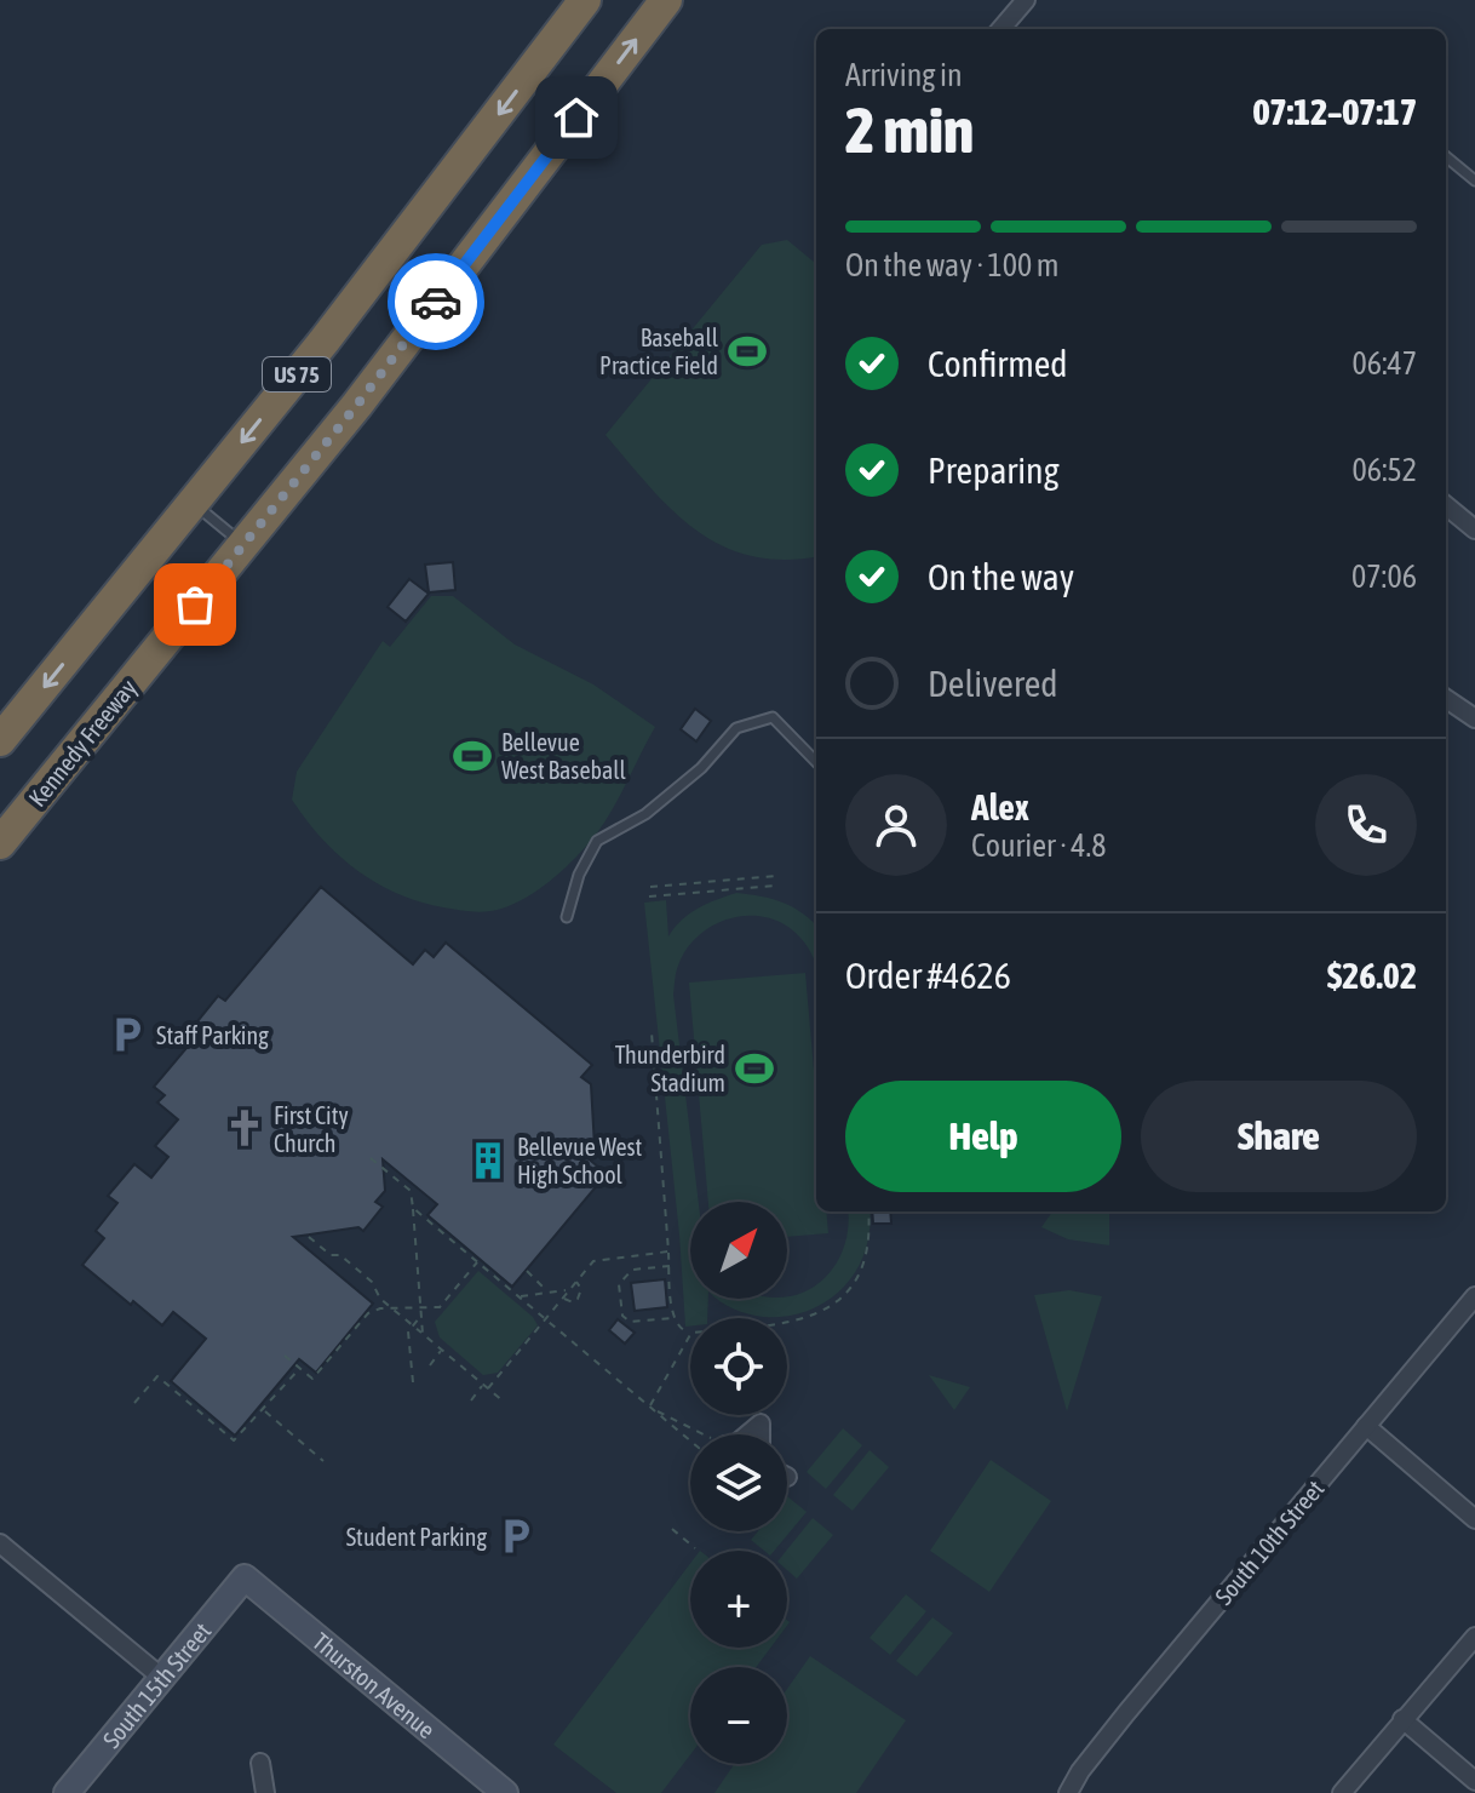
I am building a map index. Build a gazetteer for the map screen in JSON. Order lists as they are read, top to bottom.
{
  "streets": {
    "highway": ["US 75", "Kennedy Freeway"],
    "street": ["South 10th Street", "South 15th Street", "Thurston Avenue"]
  },
  "crossings": [
    ["South 15th Street", "Thurston Avenue"]
  ],
  "places": {
    "sports": ["Baseball Practice Field", "Bellevue West Baseball", "Thunderbird Stadium"],
    "parking": ["Staff Parking", "Student Parking"],
    "church": ["First City Church"],
    "building": ["Bellevue West High School"]
  },
  "north": "top right",
  "page": {
    "heading": ["2 min", "Arriving in", "07:12–07:17"],
    "panel": [
      "Alex",
      "Courier · 4.8",
      "Order #4626",
      "$26.02"
    ],
    "bar": "On the way · 100 m",
    "list": [
      ["Confirmed", "06:47"],
      ["Preparing", "06:52"],
      ["On the way", "07:06"],
      "Delivered"
    ],
    "buttons": ["Help", "Share"],
    "map_buttons": ["+", "−"]
  }
}
